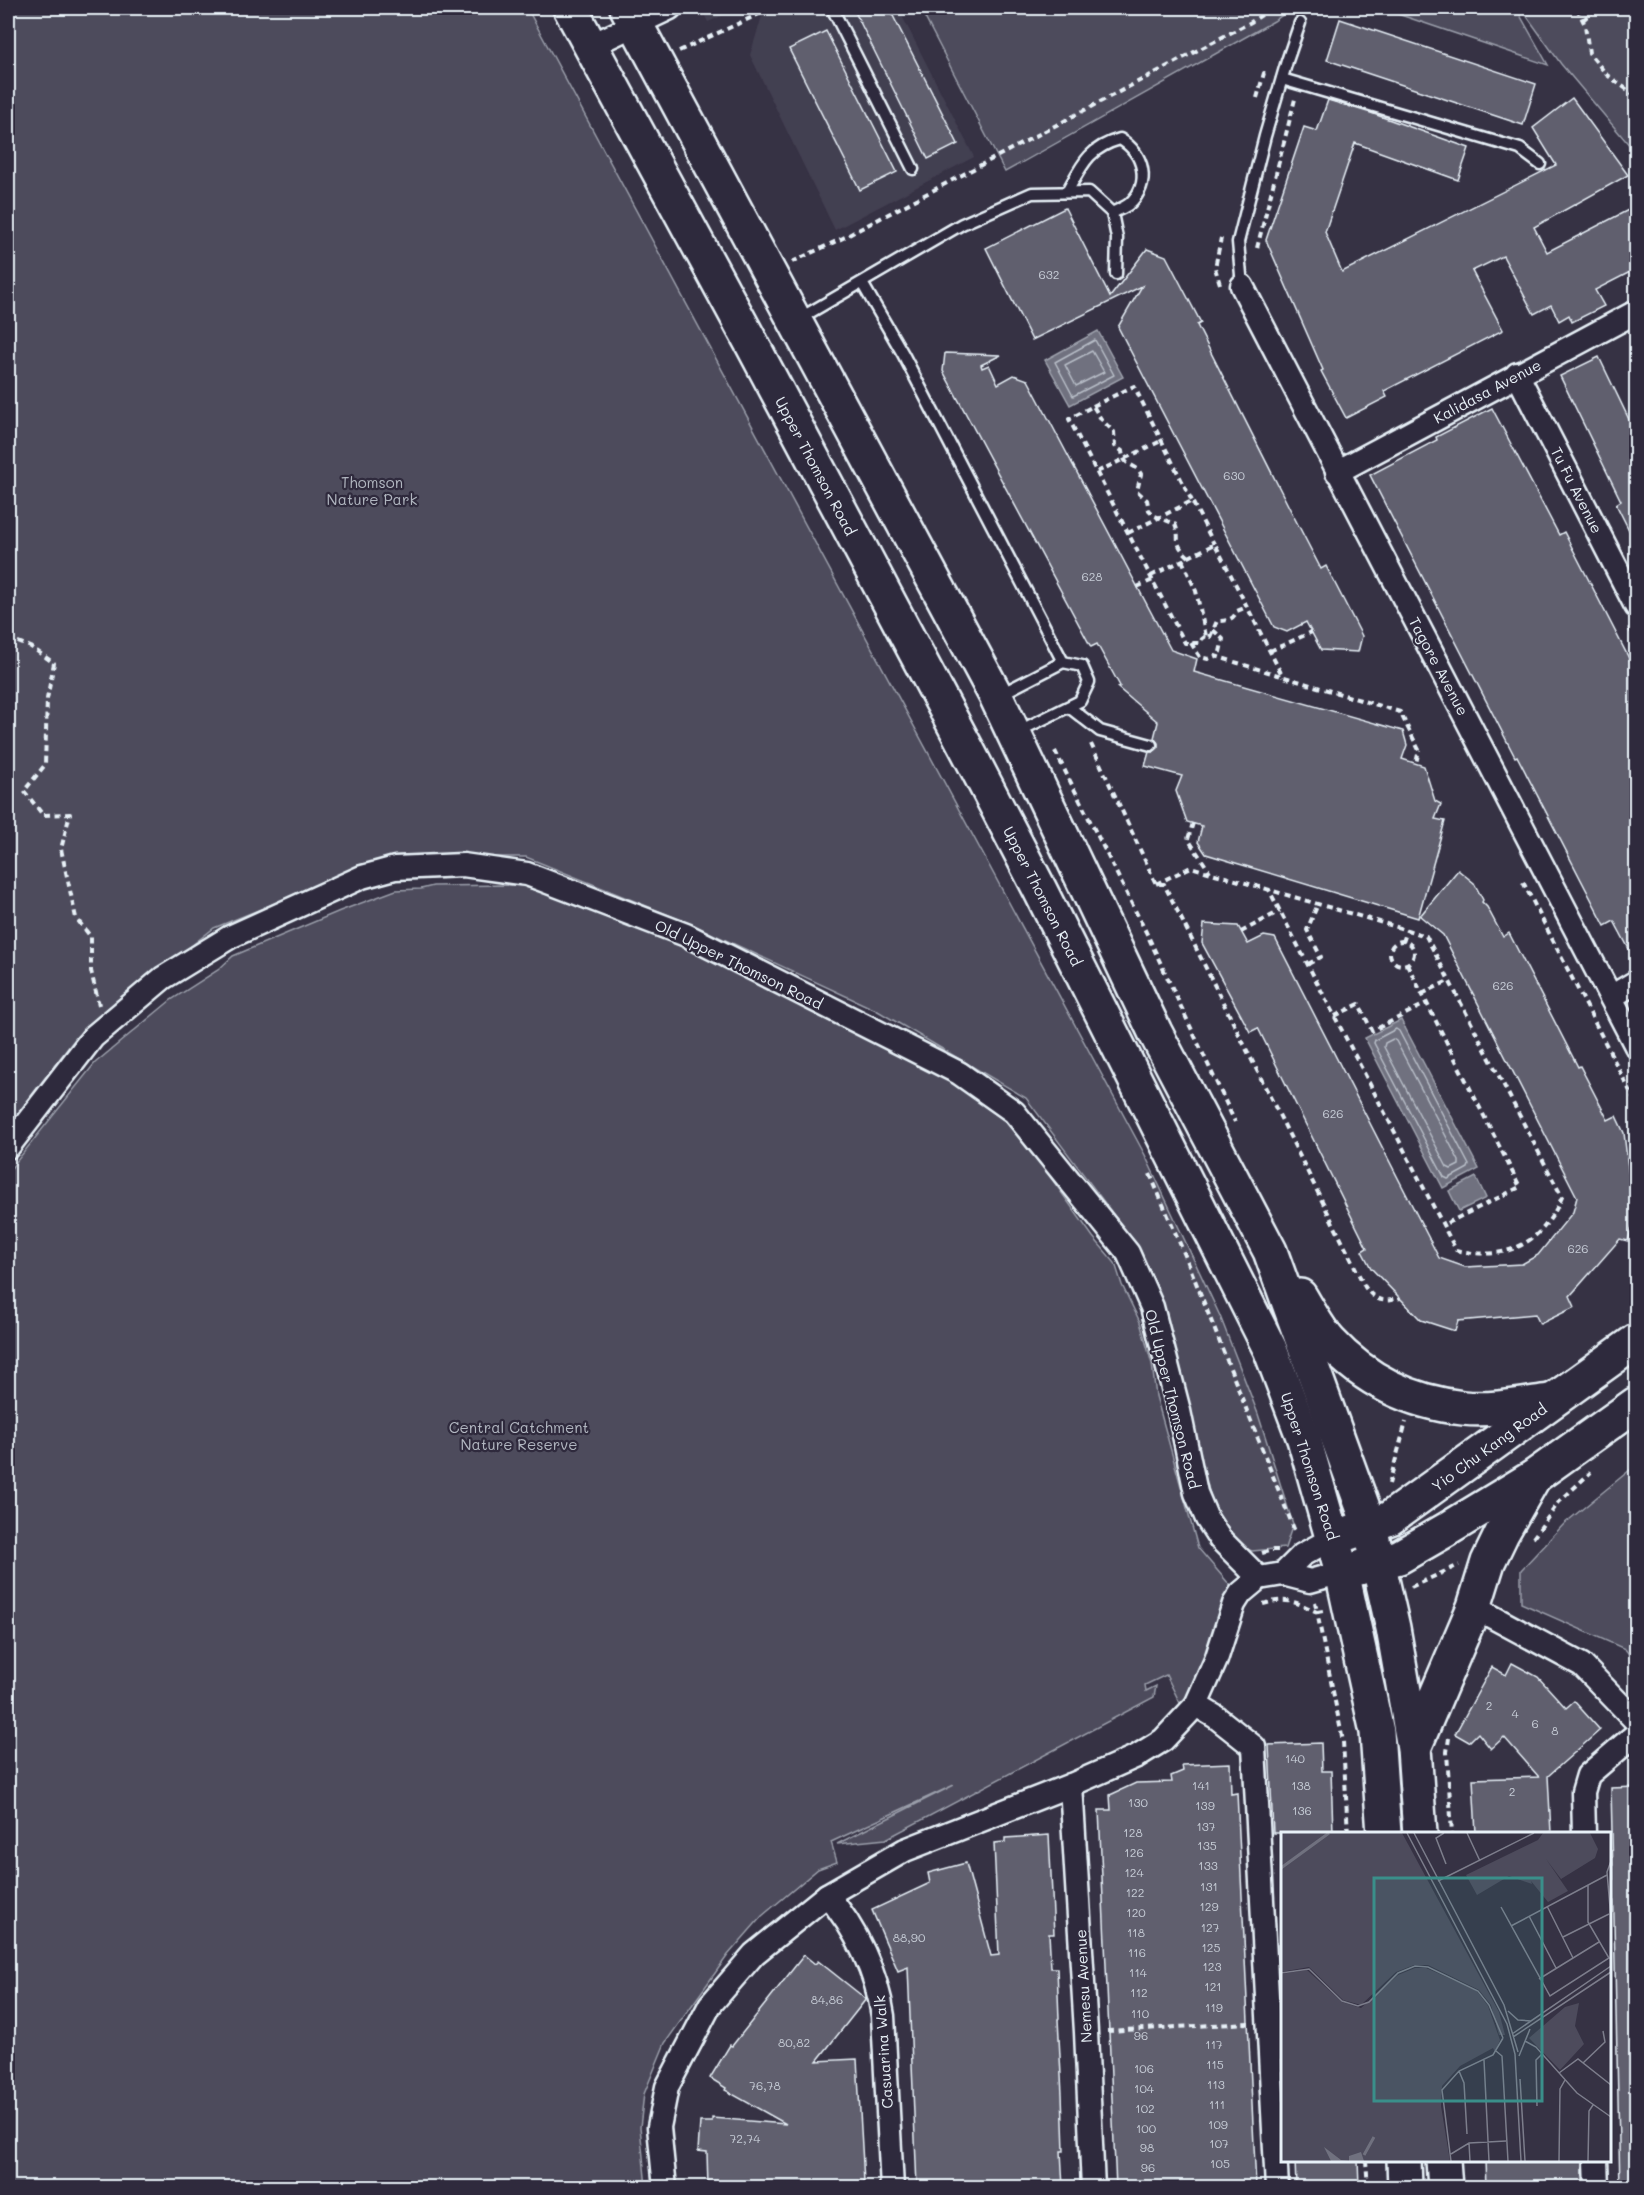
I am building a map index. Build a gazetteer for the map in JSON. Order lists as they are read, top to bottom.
{
  "streets": {
    "main road": ["Upper Thomson Road", "Yio Chu Kang Road"],
    "street": [
      "Kalidasa Avenue",
      "Tu Fu Avenue",
      "Tagore Avenue",
      "Old Upper Thomson Road",
      "Nemesu Avenue",
      "Casuarina Walk"
    ]
  },
  "crossings": [
    ["Kalidasa Avenue", "Tu Fu Avenue"],
    ["Kalidasa Avenue", "Tagore Avenue"],
    ["Upper Thomson Road", "Yio Chu Kang Road"]
  ],
  "parks": ["Thomson Nature Park", "Central Catchment Nature Reserve"],
  "house_numbers": [
    "632",
    "630",
    "628",
    "626",
    "626",
    "626",
    "2",
    "4",
    "6",
    "8",
    "140",
    "141",
    "138",
    "2",
    "130",
    "139",
    "136",
    "137",
    "128",
    "135",
    "126",
    "133",
    "124",
    "131",
    "122",
    "129",
    "120",
    "127",
    "118",
    "88,90",
    "125",
    "116",
    "123",
    "114",
    "121",
    "112",
    "84,86",
    "119",
    "110",
    "96",
    "80,82",
    "117",
    "115",
    "106",
    "113",
    "76,78",
    "104",
    "111",
    "102",
    "109",
    "100",
    "72,74",
    "107",
    "98",
    "105",
    "96"
  ]
}
